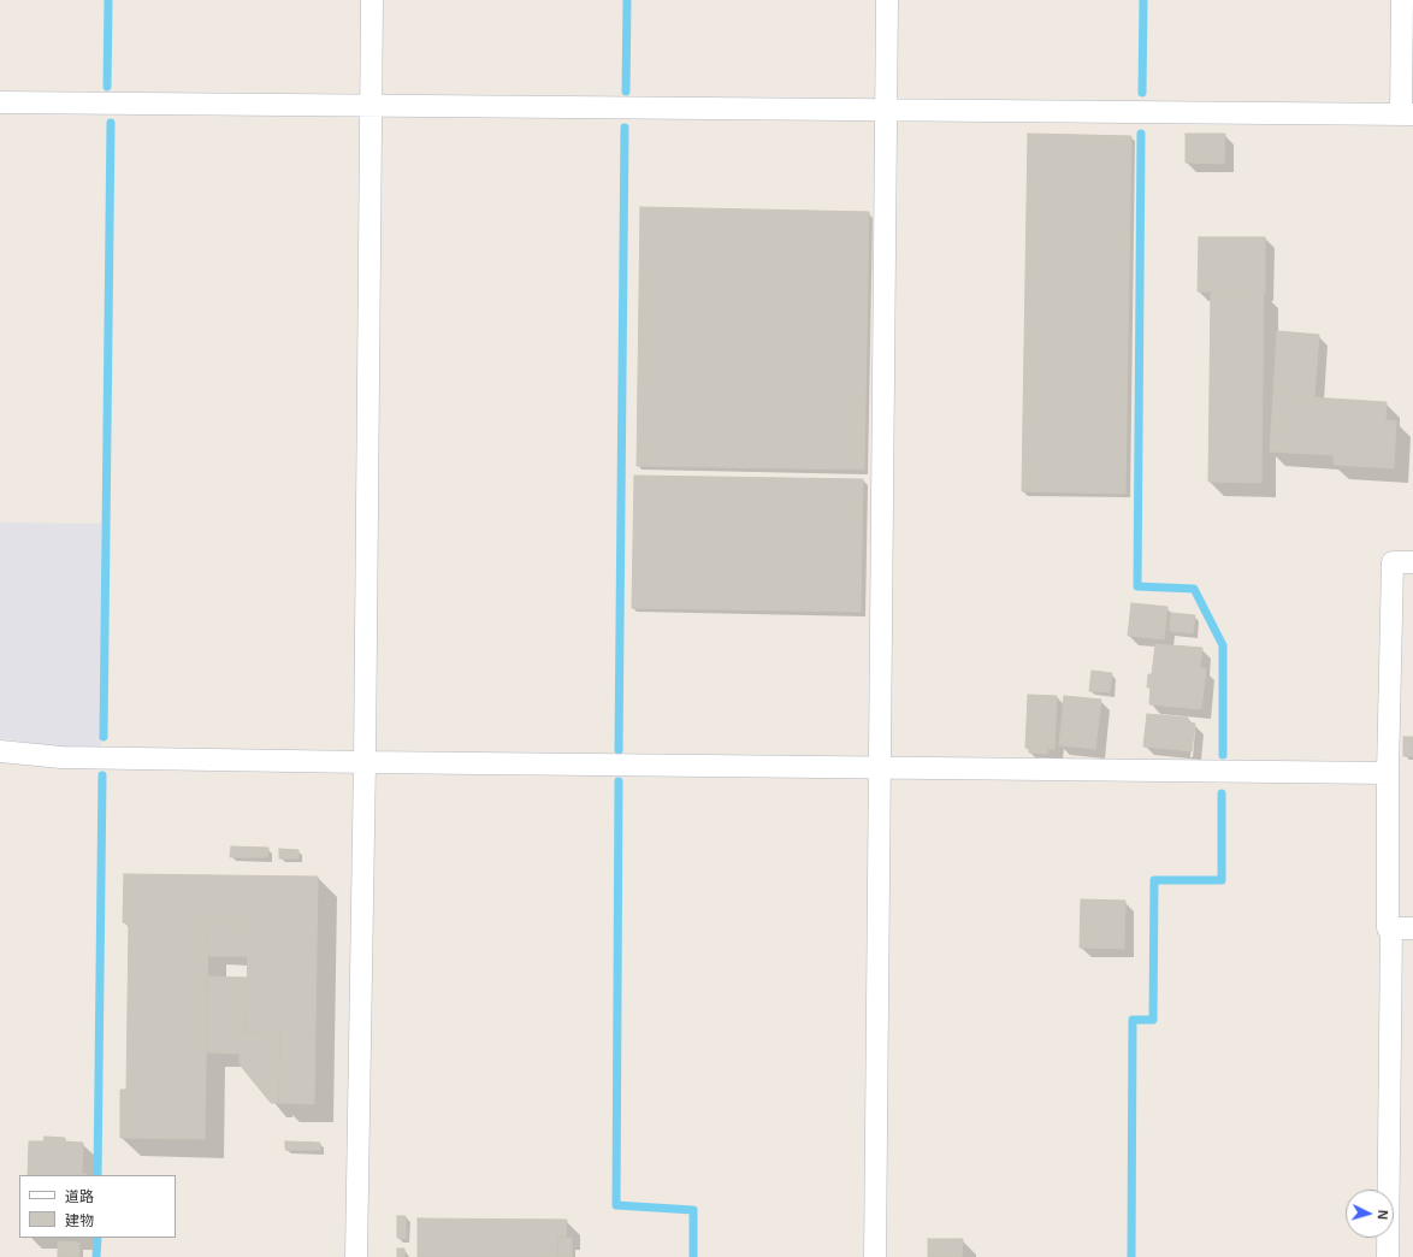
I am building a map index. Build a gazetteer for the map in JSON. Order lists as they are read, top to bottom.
{
  "legend": ["道路", "建物"],
  "north": "right"
}
